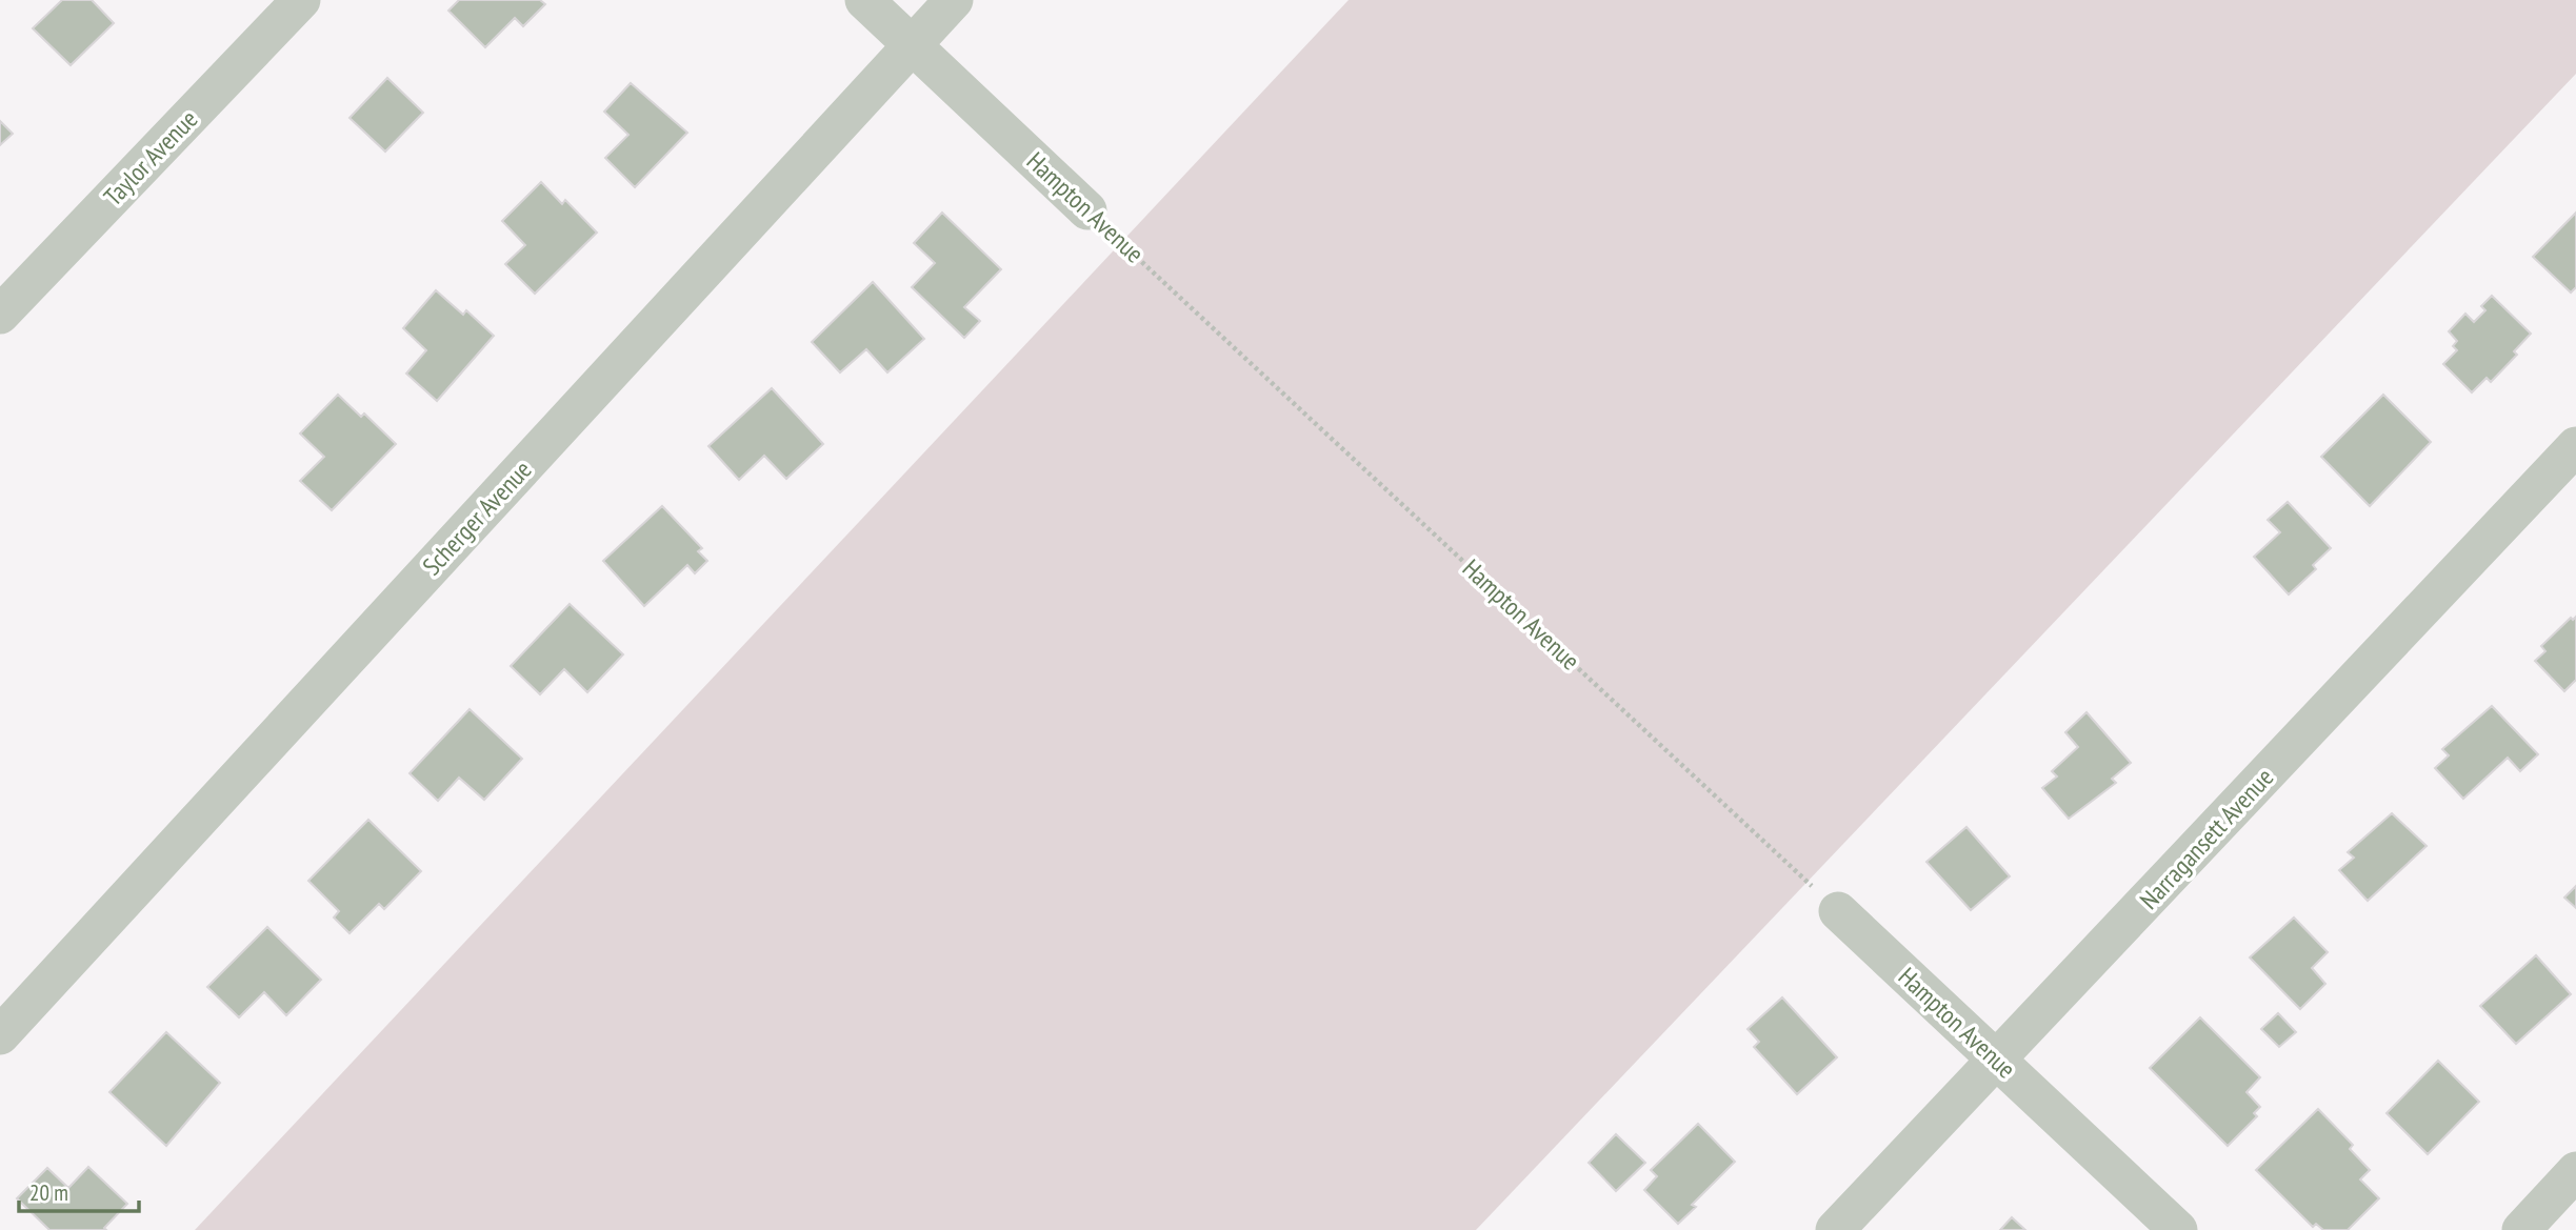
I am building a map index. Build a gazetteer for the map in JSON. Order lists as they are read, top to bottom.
{
  "streets": {
    "street": [
      "Taylor Avenue",
      "Hampton Avenue",
      "Scherger Avenue",
      "Narragansett Avenue"
    ]
  },
  "crossings": [
    ["Hampton Avenue", "Scherger Avenue"],
    ["Hampton Avenue", "Narragansett Avenue"]
  ],
  "scale_bar": "20 m"
}
